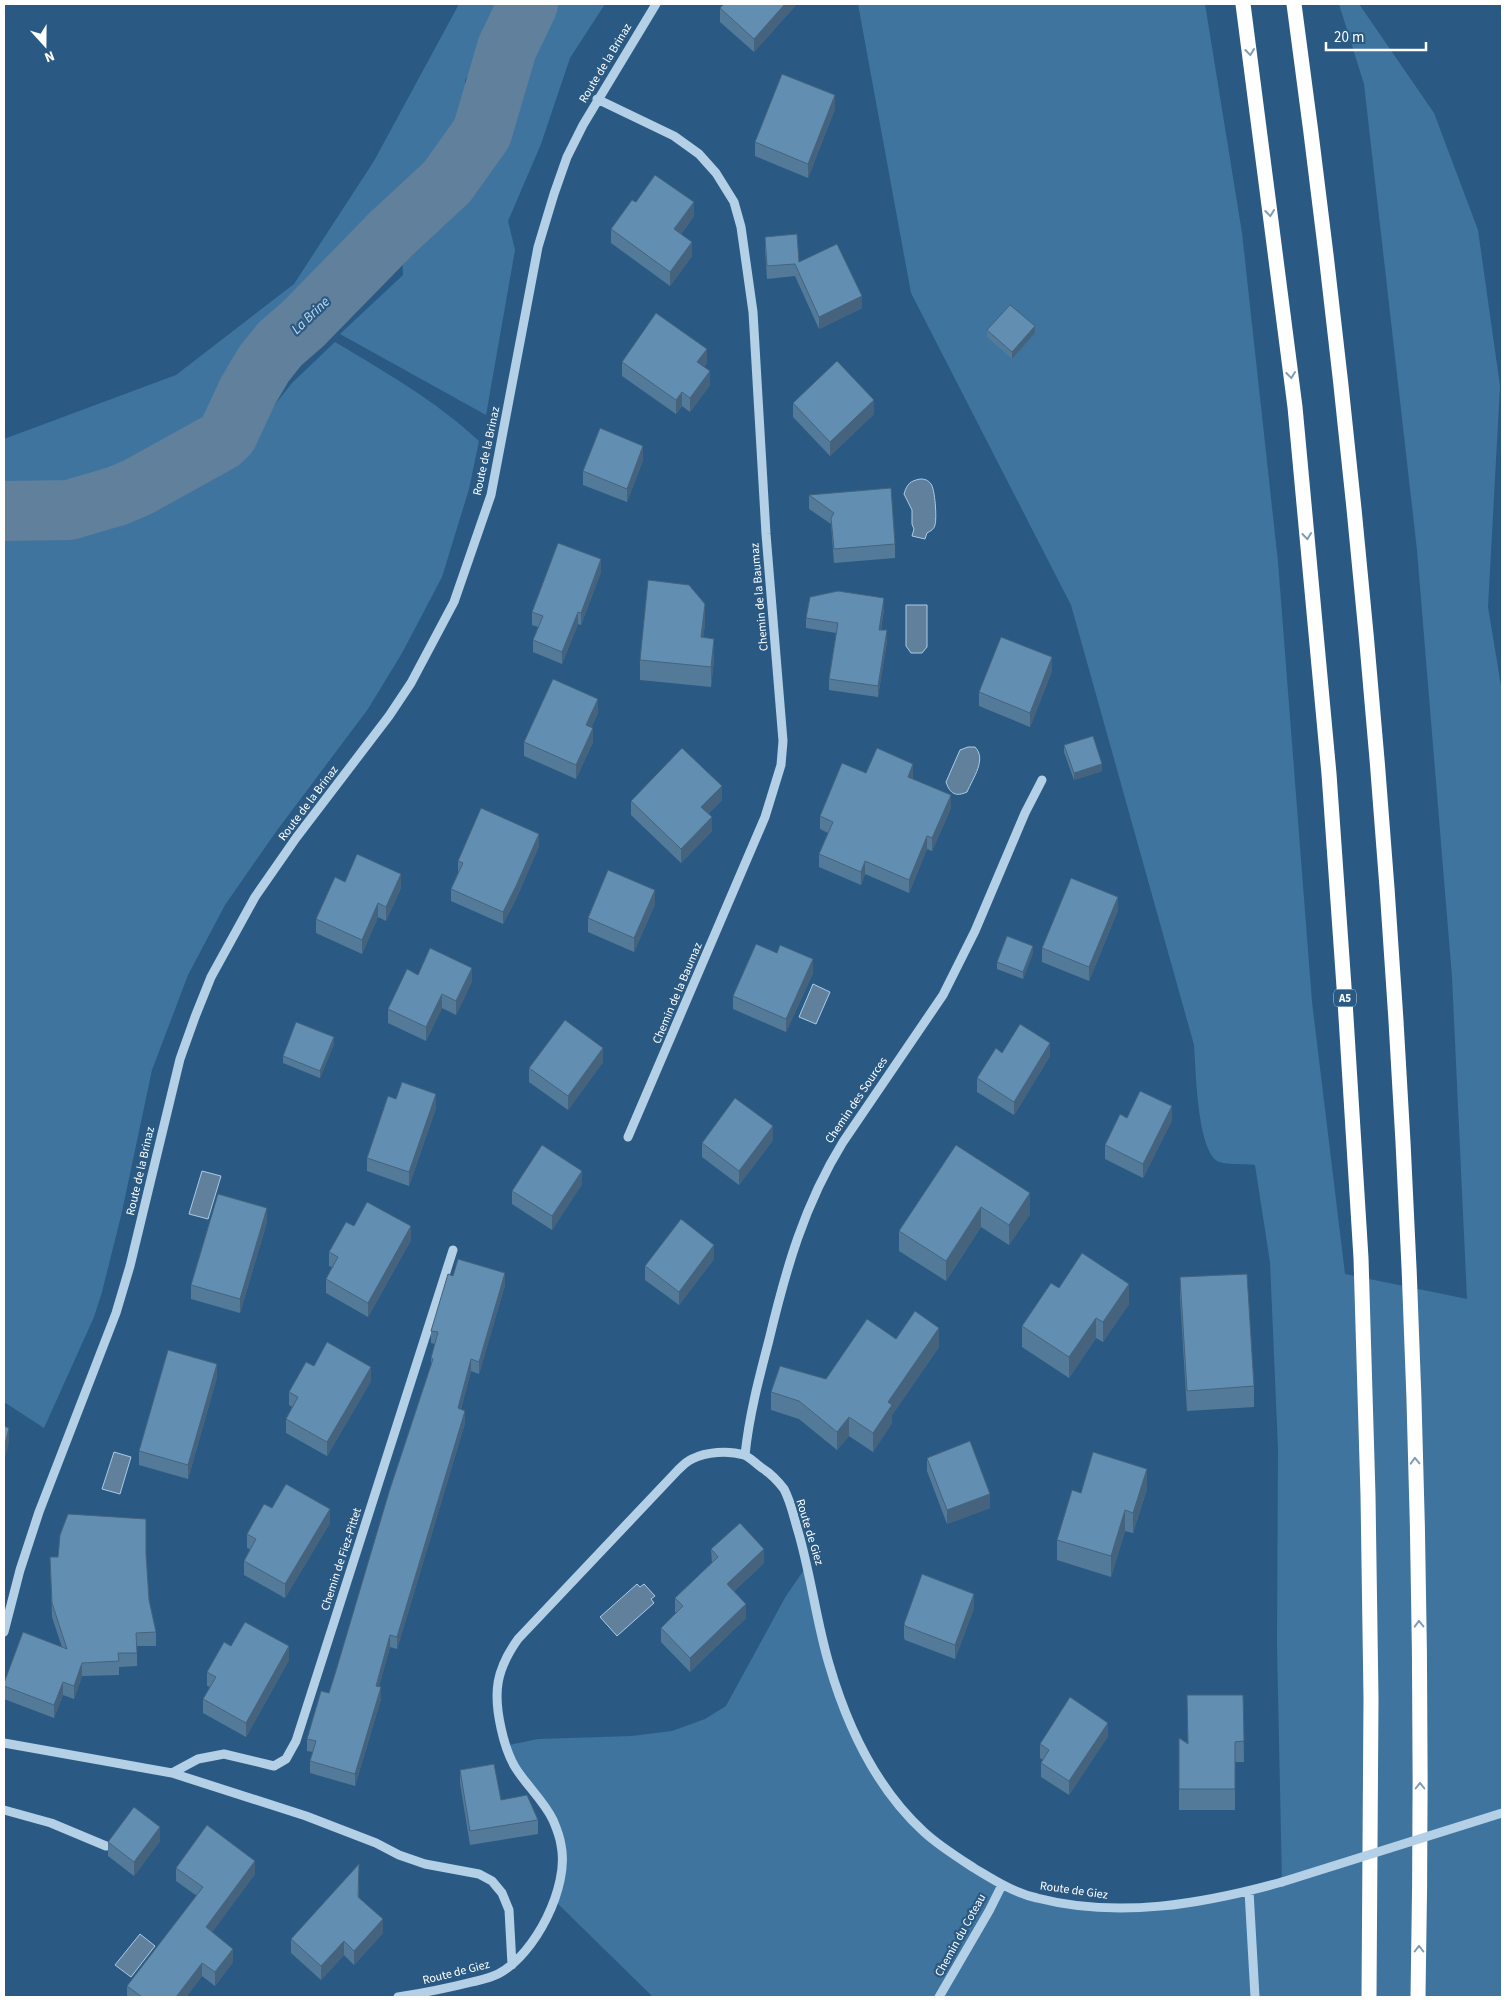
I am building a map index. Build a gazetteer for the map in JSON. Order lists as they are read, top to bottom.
{
  "streets": {
    "highway": ["A5"],
    "street": [
      "Route de la Brinaz",
      "Chemin de la Baumaz",
      "Chemin des Sources",
      "Route de Giez",
      "Chemin de Fiez-Pittet",
      "Chemin du Coteau"
    ]
  },
  "crossings": [
    ["Route de la Brinaz", "Chemin de la Baumaz"],
    ["Chemin des Sources", "Route de Giez"],
    ["Route de Giez", "Chemin du Coteau"]
  ],
  "water": ["La Brine"],
  "scale_bar": "20 m",
  "north": "bottom"
}
